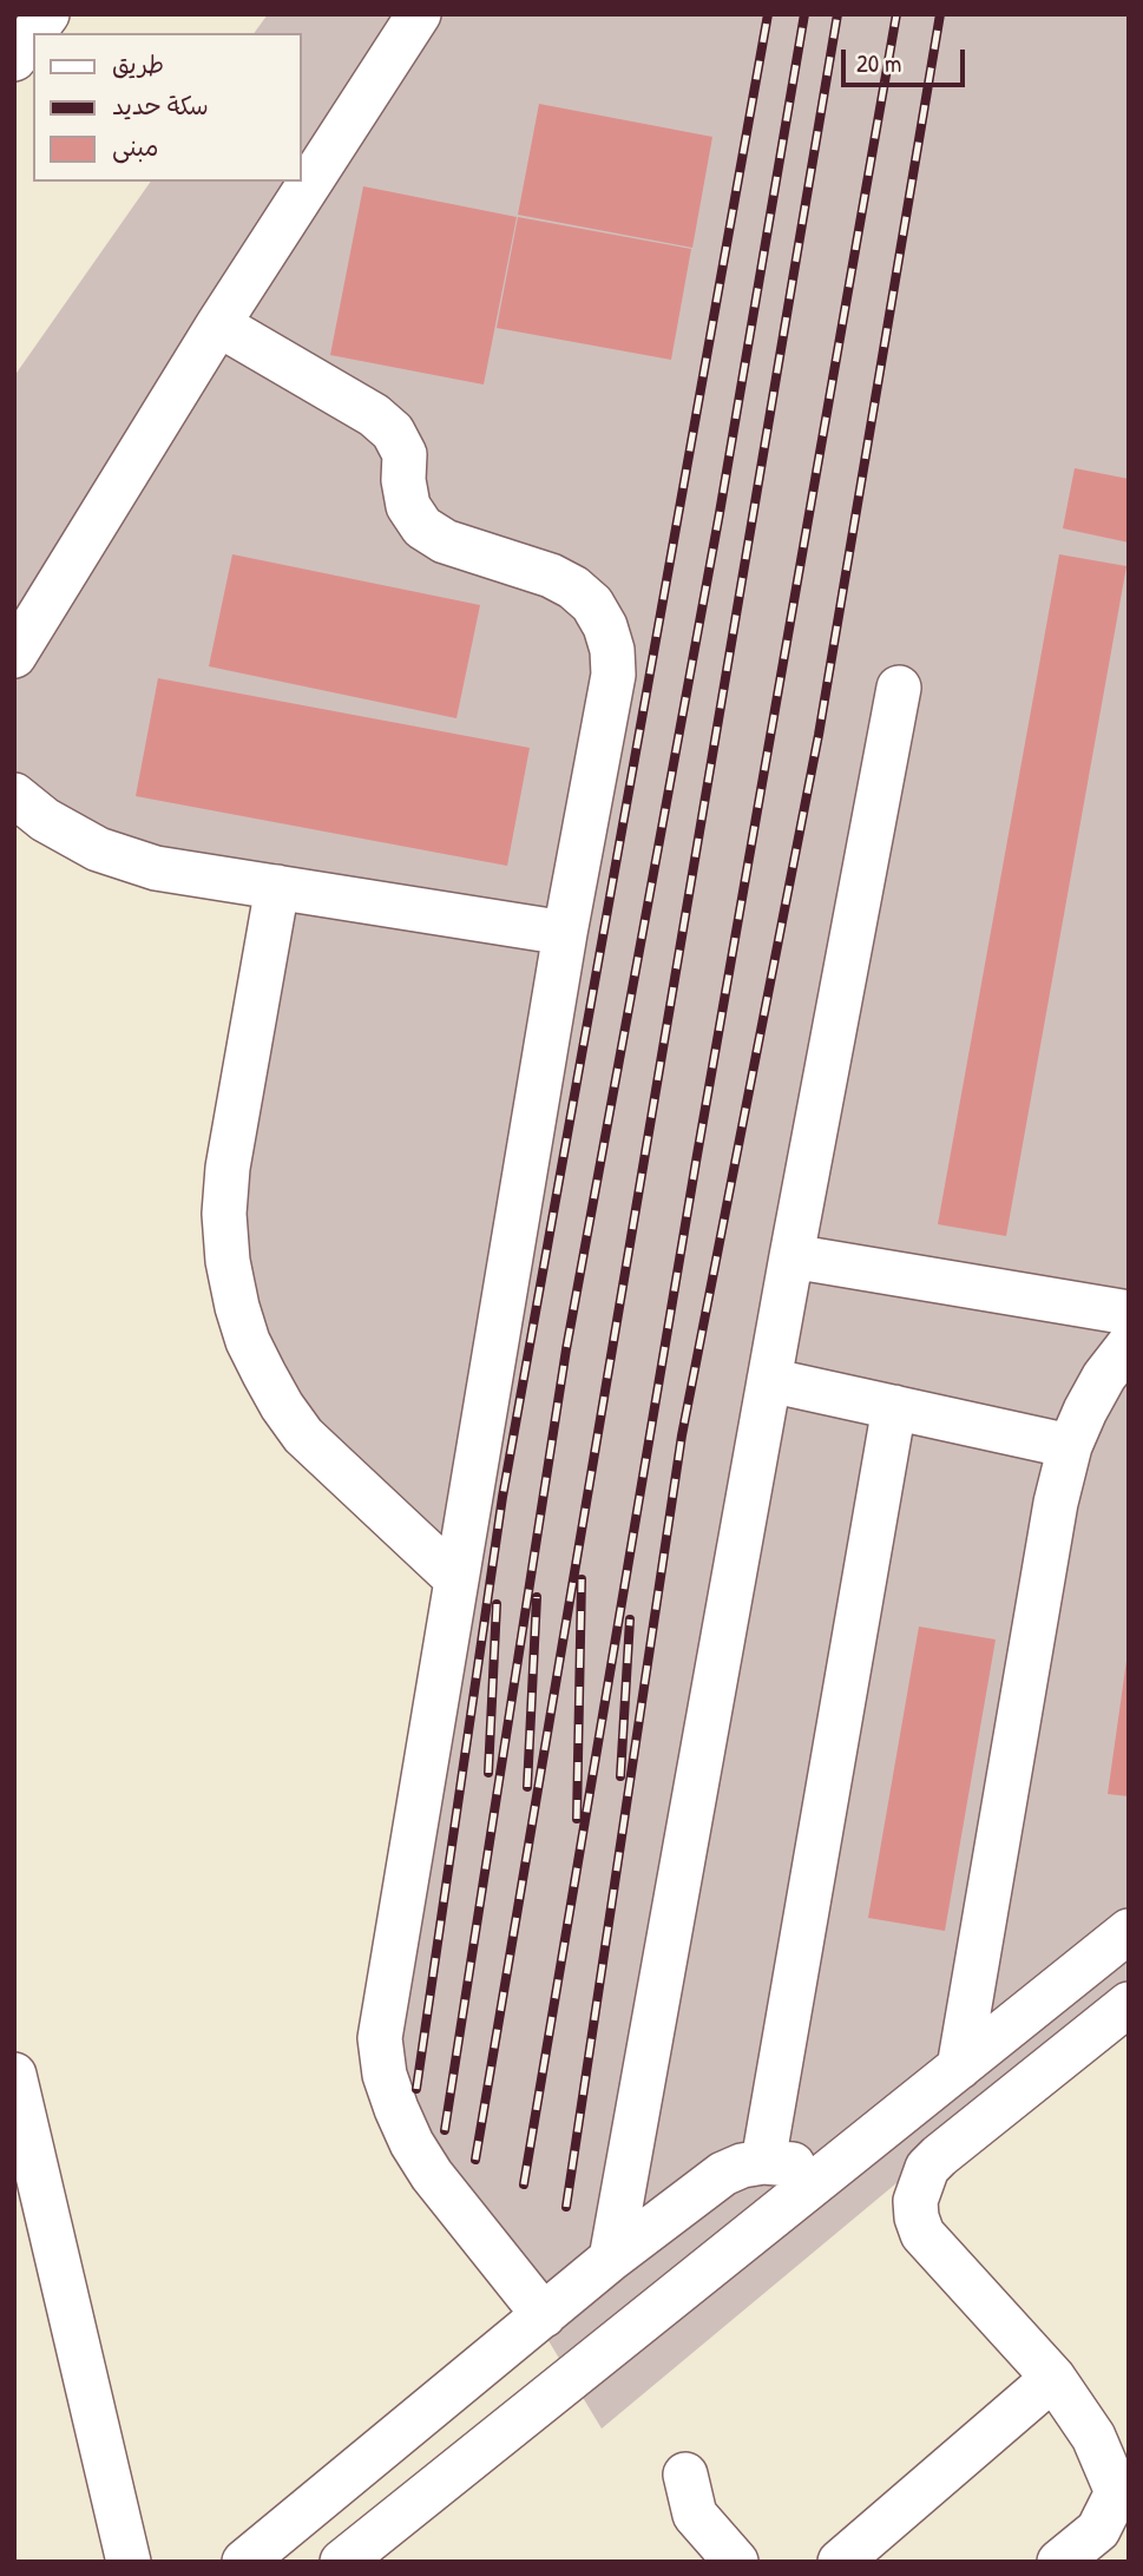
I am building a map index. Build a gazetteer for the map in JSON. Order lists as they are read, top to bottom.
{
  "legend": ["طريق", "سكة حديد", "مبنى"],
  "scale_bar": "20 m"
}
